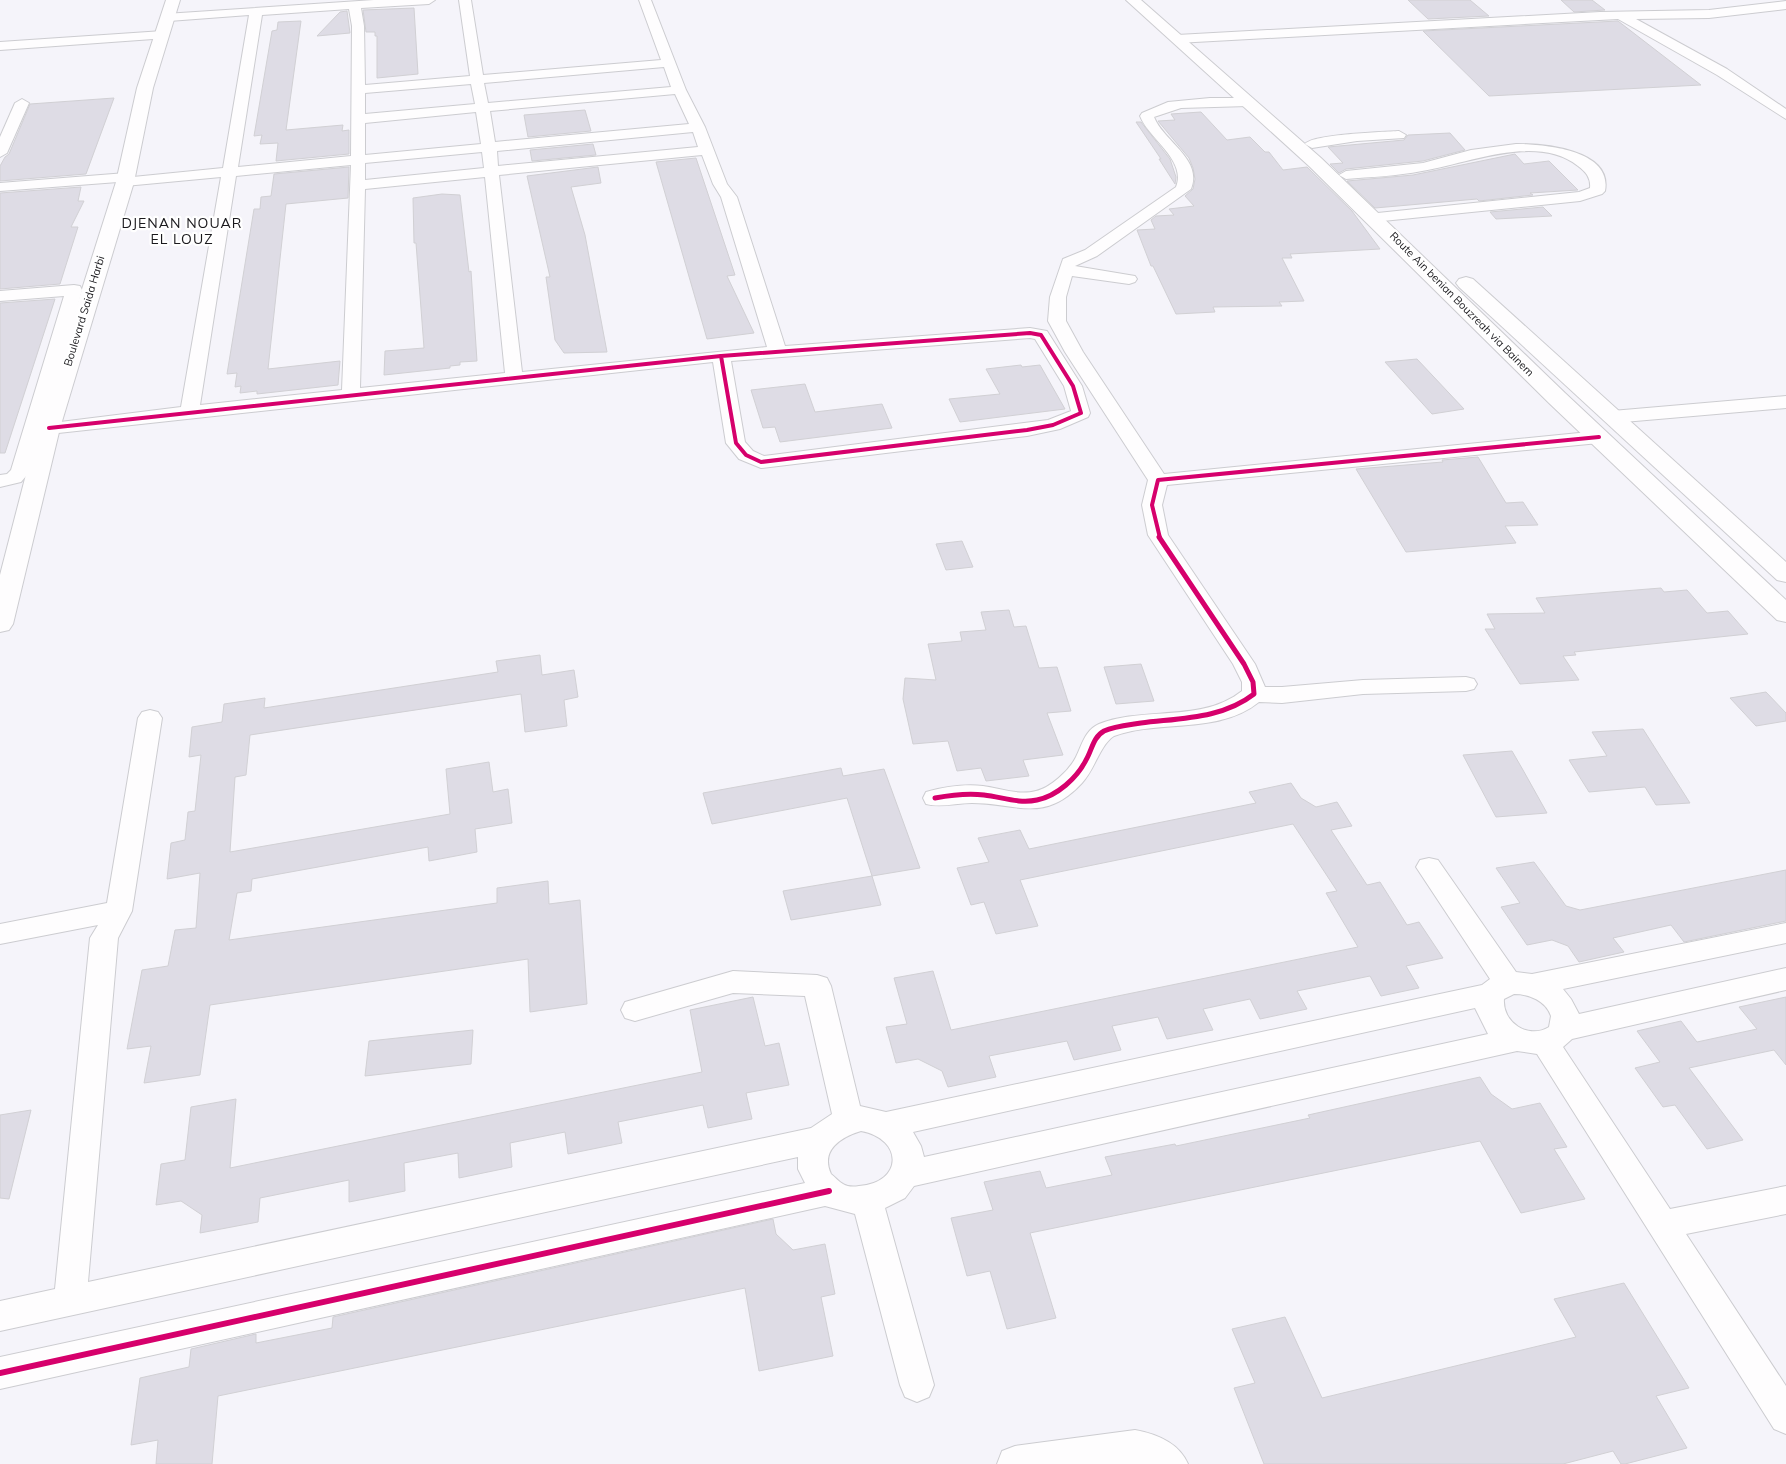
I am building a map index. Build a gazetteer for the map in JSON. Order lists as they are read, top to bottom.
{
  "streets": {
    "main road": ["Route Ain benian Bouzreah via Bainem", "Boulevard Saida Harbi"]
  },
  "districts": ["DJENAN NOUAR EL LOUZ"]
}
